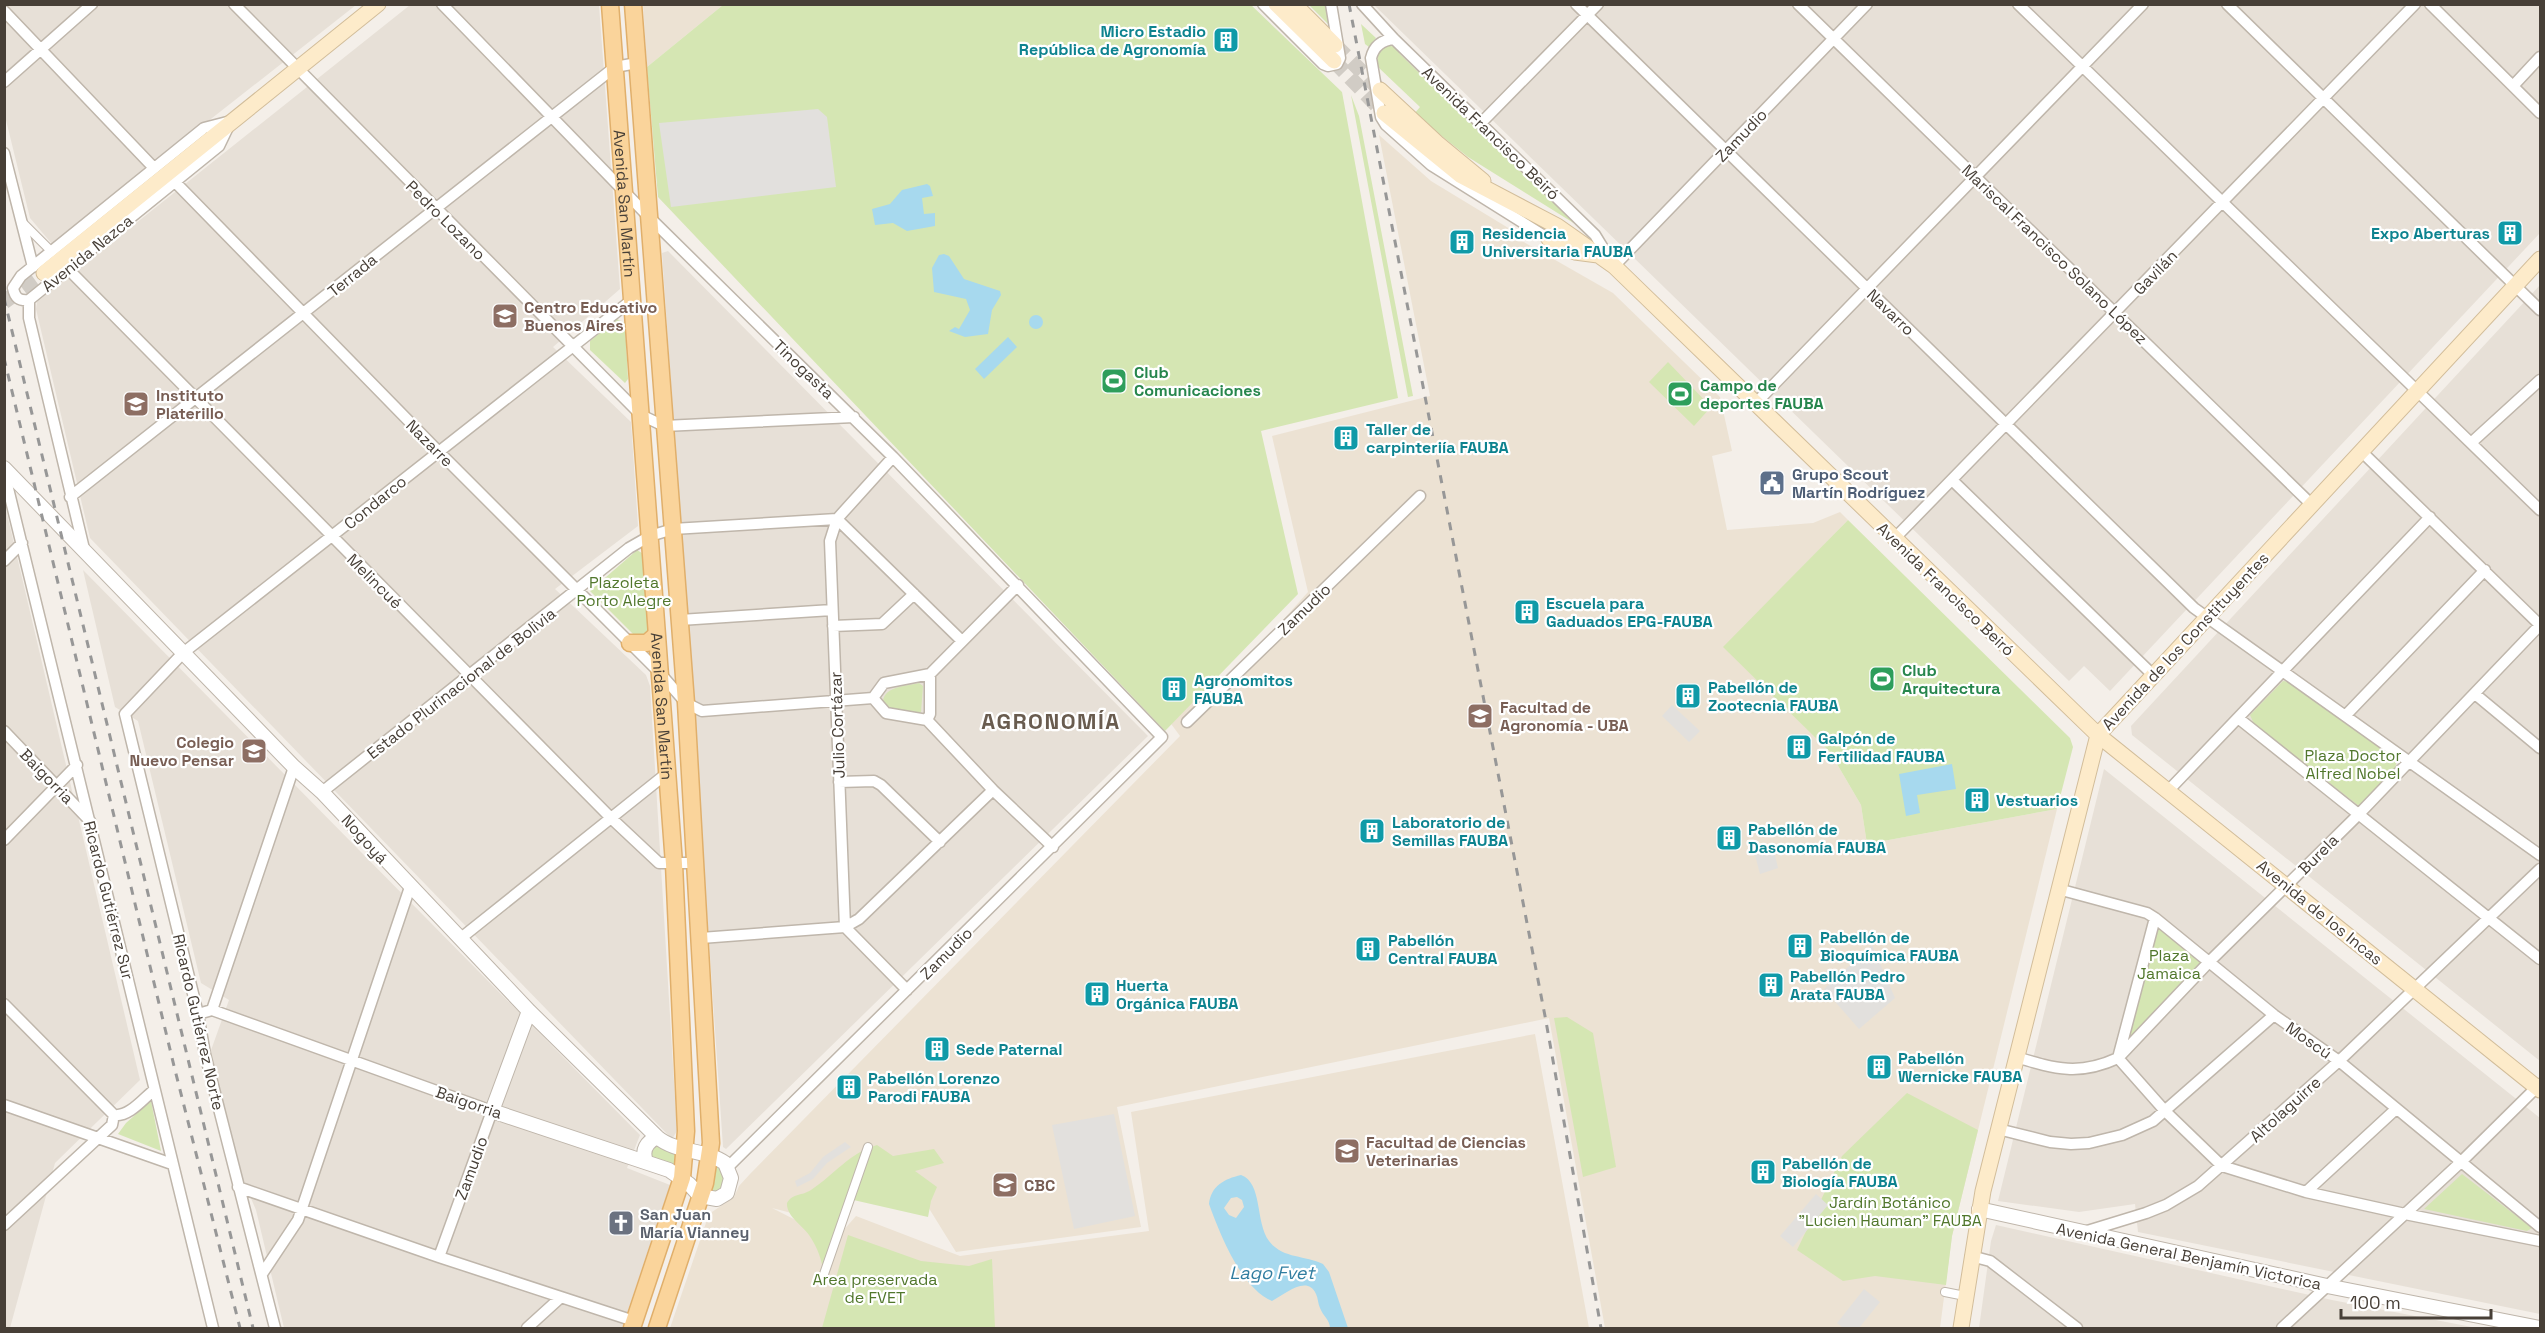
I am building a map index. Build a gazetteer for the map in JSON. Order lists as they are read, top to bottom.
{
  "streets": {
    "main road": [
      "Avenida Francisco Beiró",
      "Avenida San Martín",
      "Avenida Nazca",
      "Avenida de los Constituyentes",
      "Avenida de los Incas"
    ],
    "street": [
      "Zamudio",
      "Pedro Lozano",
      "Mariscal Francisco Solano López",
      "Gavilán",
      "Terrada",
      "Navarro",
      "Tinogasta",
      "Nazarre",
      "Condarco",
      "Melincué",
      "Estado Plurinacional de Bolivia",
      "Julio Cortázar",
      "Baigorria",
      "Nogoyá",
      "Burela",
      "Ricardo Gutiérrez Sur",
      "Ricardo Gutiérrez Norte",
      "Moscú",
      "Altolaguirre",
      "Avenida General Benjamín Victorica"
    ]
  },
  "crossings": [
    ["Avenida Francisco Beiró", "Zamudio"],
    ["Avenida Francisco Beiró", "Gavilán"],
    ["Avenida Francisco Beiró", "Avenida de los Constituyentes"],
    ["Avenida Francisco Beiró", "Avenida de los Incas"],
    ["Zamudio", "Mariscal Francisco Solano López"],
    ["Zamudio", "Navarro"],
    ["Zamudio", "Tinogasta"],
    ["Zamudio", "Baigorria"],
    ["Zamudio", "Nogoyá"],
    ["Avenida San Martín", "Pedro Lozano"],
    ["Avenida San Martín", "Terrada"],
    ["Avenida San Martín", "Tinogasta"],
    ["Avenida San Martín", "Nazarre"],
    ["Avenida San Martín", "Condarco"],
    ["Avenida San Martín", "Melincué"],
    ["Avenida San Martín", "Estado Plurinacional de Bolivia"],
    ["Avenida San Martín", "Baigorria"],
    ["Avenida San Martín", "Nogoyá"],
    ["Pedro Lozano", "Avenida Nazca"],
    ["Pedro Lozano", "Terrada"],
    ["Pedro Lozano", "Condarco"],
    ["Avenida Nazca", "Nazarre"],
    ["Avenida Nazca", "Melincué"],
    ["Mariscal Francisco Solano López", "Gavilán"],
    ["Mariscal Francisco Solano López", "Avenida de los Constituyentes"],
    ["Gavilán", "Navarro"],
    ["Terrada", "Tinogasta"],
    ["Terrada", "Nazarre"],
    ["Terrada", "Melincué"],
    ["Navarro", "Avenida de los Constituyentes"],
    ["Navarro", "Burela"],
    ["Tinogasta", "Julio Cortázar"],
    ["Nazarre", "Condarco"],
    ["Nazarre", "Estado Plurinacional de Bolivia"],
    ["Condarco", "Melincué"],
    ["Condarco", "Nogoyá"],
    ["Condarco", "Ricardo Gutiérrez Norte"],
    ["Melincué", "Estado Plurinacional de Bolivia"],
    ["Avenida de los Constituyentes", "Burela"],
    ["Avenida de los Constituyentes", "Avenida de los Incas"],
    ["Avenida de los Constituyentes", "Moscú"],
    ["Avenida de los Constituyentes", "Avenida General Benjamín Victorica"],
    ["Estado Plurinacional de Bolivia", "Julio Cortázar"],
    ["Estado Plurinacional de Bolivia", "Nogoyá"],
    ["Baigorria", "Ricardo Gutiérrez Sur"],
    ["Nogoyá", "Ricardo Gutiérrez Sur"],
    ["Burela", "Avenida de los Incas"],
    ["Burela", "Moscú"],
    ["Avenida de los Incas", "Altolaguirre"],
    ["Moscú", "Altolaguirre"],
    ["Altolaguirre", "Avenida General Benjamín Victorica"]
  ],
  "districts": ["AGRONOMÍA"],
  "water": ["Lago Fvet"],
  "parks": [
    "Plazoleta Porto Alegre",
    "Plaza Doctor Alfred Nobel",
    "Plaza Jamaica",
    "Jardín Botánico \"Lucien Hauman\" FAUBA",
    "Area preservada de FVET"
  ],
  "places": {
    "building": [
      "Micro Estadio República de Agronomía",
      "Expo Aberturas",
      "Residencia Universitaria FAUBA",
      "Taller de carpinteriía FAUBA",
      "Escuela para Gaduados EPG-FAUBA",
      "Agronomitos FAUBA",
      "Pabellón de Zootecnia FAUBA",
      "Galpón de Fertilidad FAUBA",
      "Vestuarios",
      "Laboratorio de Semillas FAUBA",
      "Pabellón de Dasonomía FAUBA",
      "Pabellón de Bioquímica FAUBA",
      "Pabellón Central FAUBA",
      "Pabellón Pedro Arata FAUBA",
      "Huerta Orgánica FAUBA",
      "Sede Paternal",
      "Pabellón Wernicke FAUBA",
      "Pabellón Lorenzo Parodi FAUBA",
      "Pabellón de Biología FAUBA"
    ],
    "school or university": [
      "Centro Educativo Buenos Aires",
      "Instituto Platerillo",
      "Facultad de Agronomía - UBA",
      "Colegio Nuevo Pensar",
      "Facultad de Ciencias Veterinarias",
      "CBC"
    ],
    "sports": ["Club Comunicaciones", "Campo de deportes FAUBA", "Club Arquitectura"],
    "public building": ["Grupo Scout Martín Rodríguez"],
    "church": ["San Juan María Vianney"]
  },
  "scale_bar": "100 m"
}
